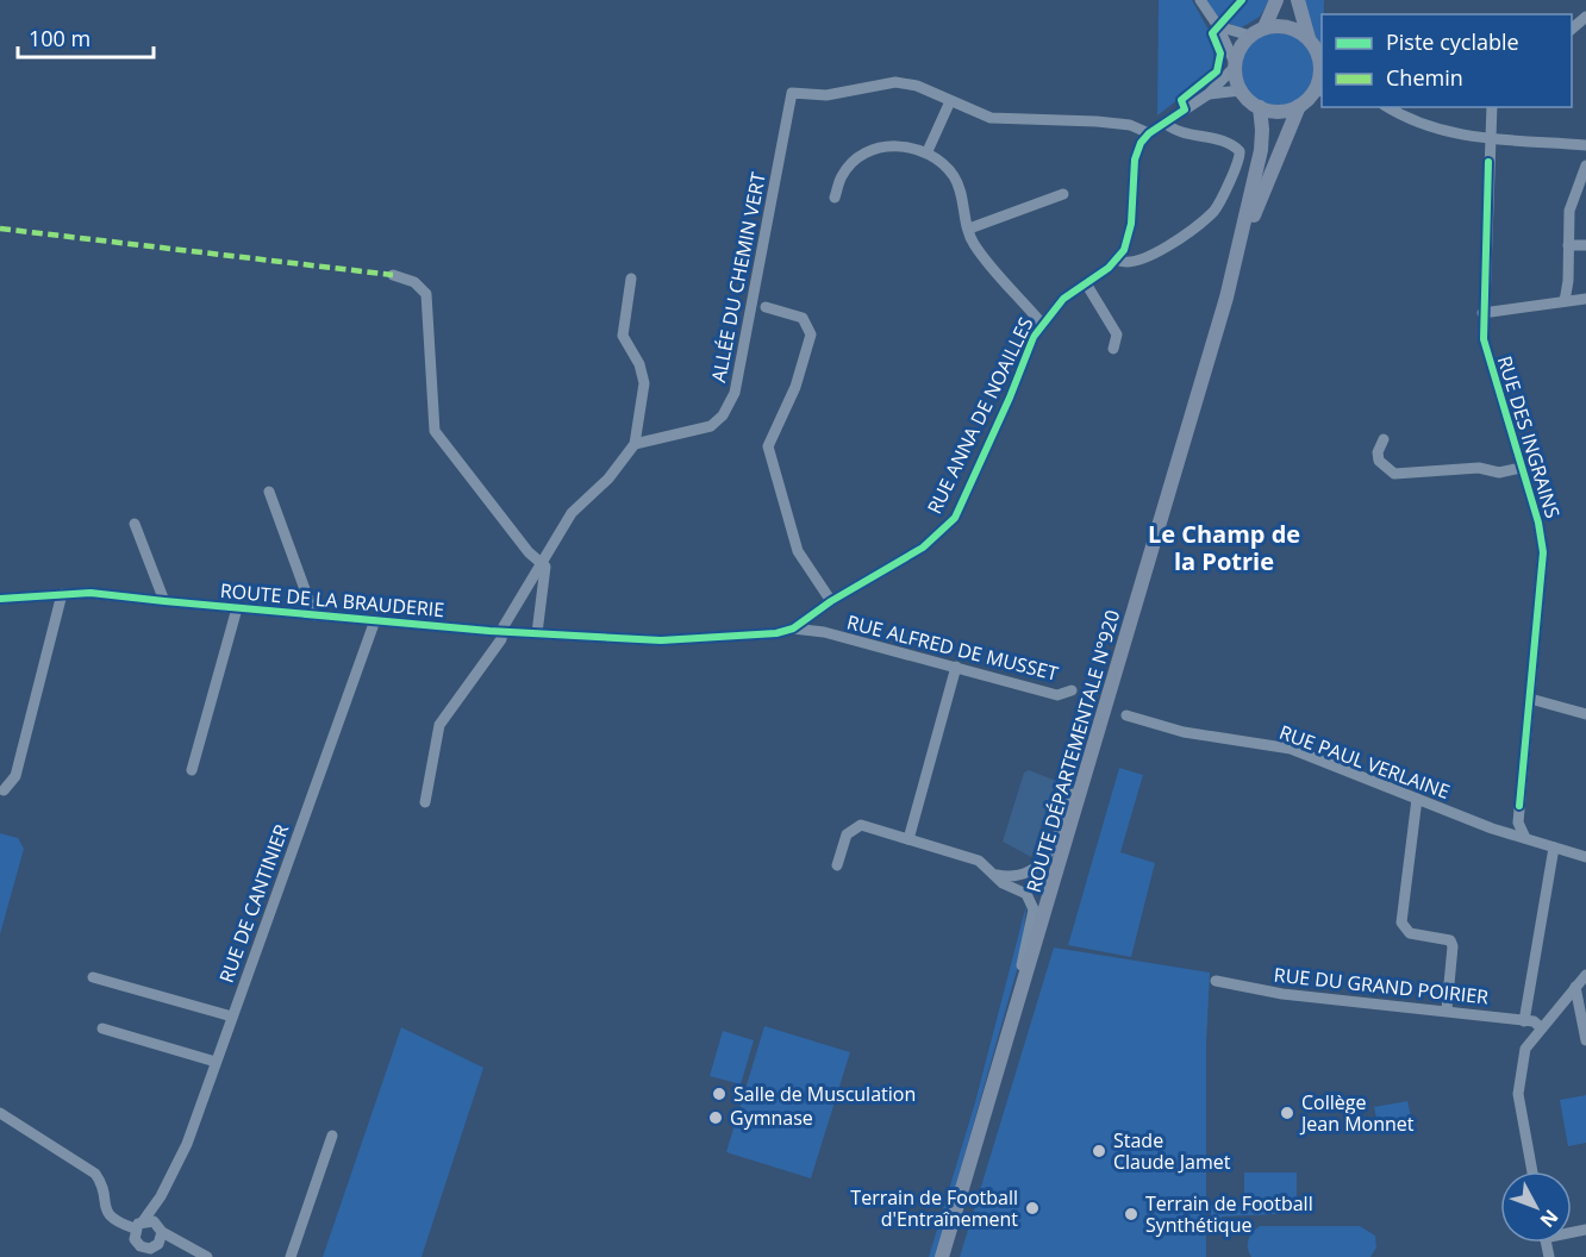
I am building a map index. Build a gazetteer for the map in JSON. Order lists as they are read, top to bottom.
{
  "streets": {
    "main road": ["ROUTE DÉPARTEMENTALE N°920"],
    "street": [
      "ALLÉE DU CHEMIN VERT",
      "RUE ANNA DE NOAILLES",
      "RUE DES INGRAINS",
      "ROUTE DE LA BRAUDERIE",
      "RUE ALFRED DE MUSSET",
      "RUE PAUL VERLAINE",
      "RUE DE CANTINIER",
      "RUE DU GRAND POIRIER"
    ]
  },
  "crossings": [
    ["RUE ANNA DE NOAILLES", "RUE ALFRED DE MUSSET"],
    ["RUE DES INGRAINS", "RUE PAUL VERLAINE"],
    ["ROUTE DE LA BRAUDERIE", "RUE ALFRED DE MUSSET"],
    ["ROUTE DE LA BRAUDERIE", "RUE DE CANTINIER"]
  ],
  "districts": ["Le Champ de la Potrie"],
  "places": [
    "Salle de Musculation",
    "Collège Jean Monnet",
    "Gymnase",
    "Stade Claude Jamet",
    "Terrain de Football d'Entraînement",
    "Terrain de Football Synthétique"
  ],
  "legend": ["Piste cyclable", "Chemin"],
  "scale_bar": "100 m",
  "north": "bottom right"
}
